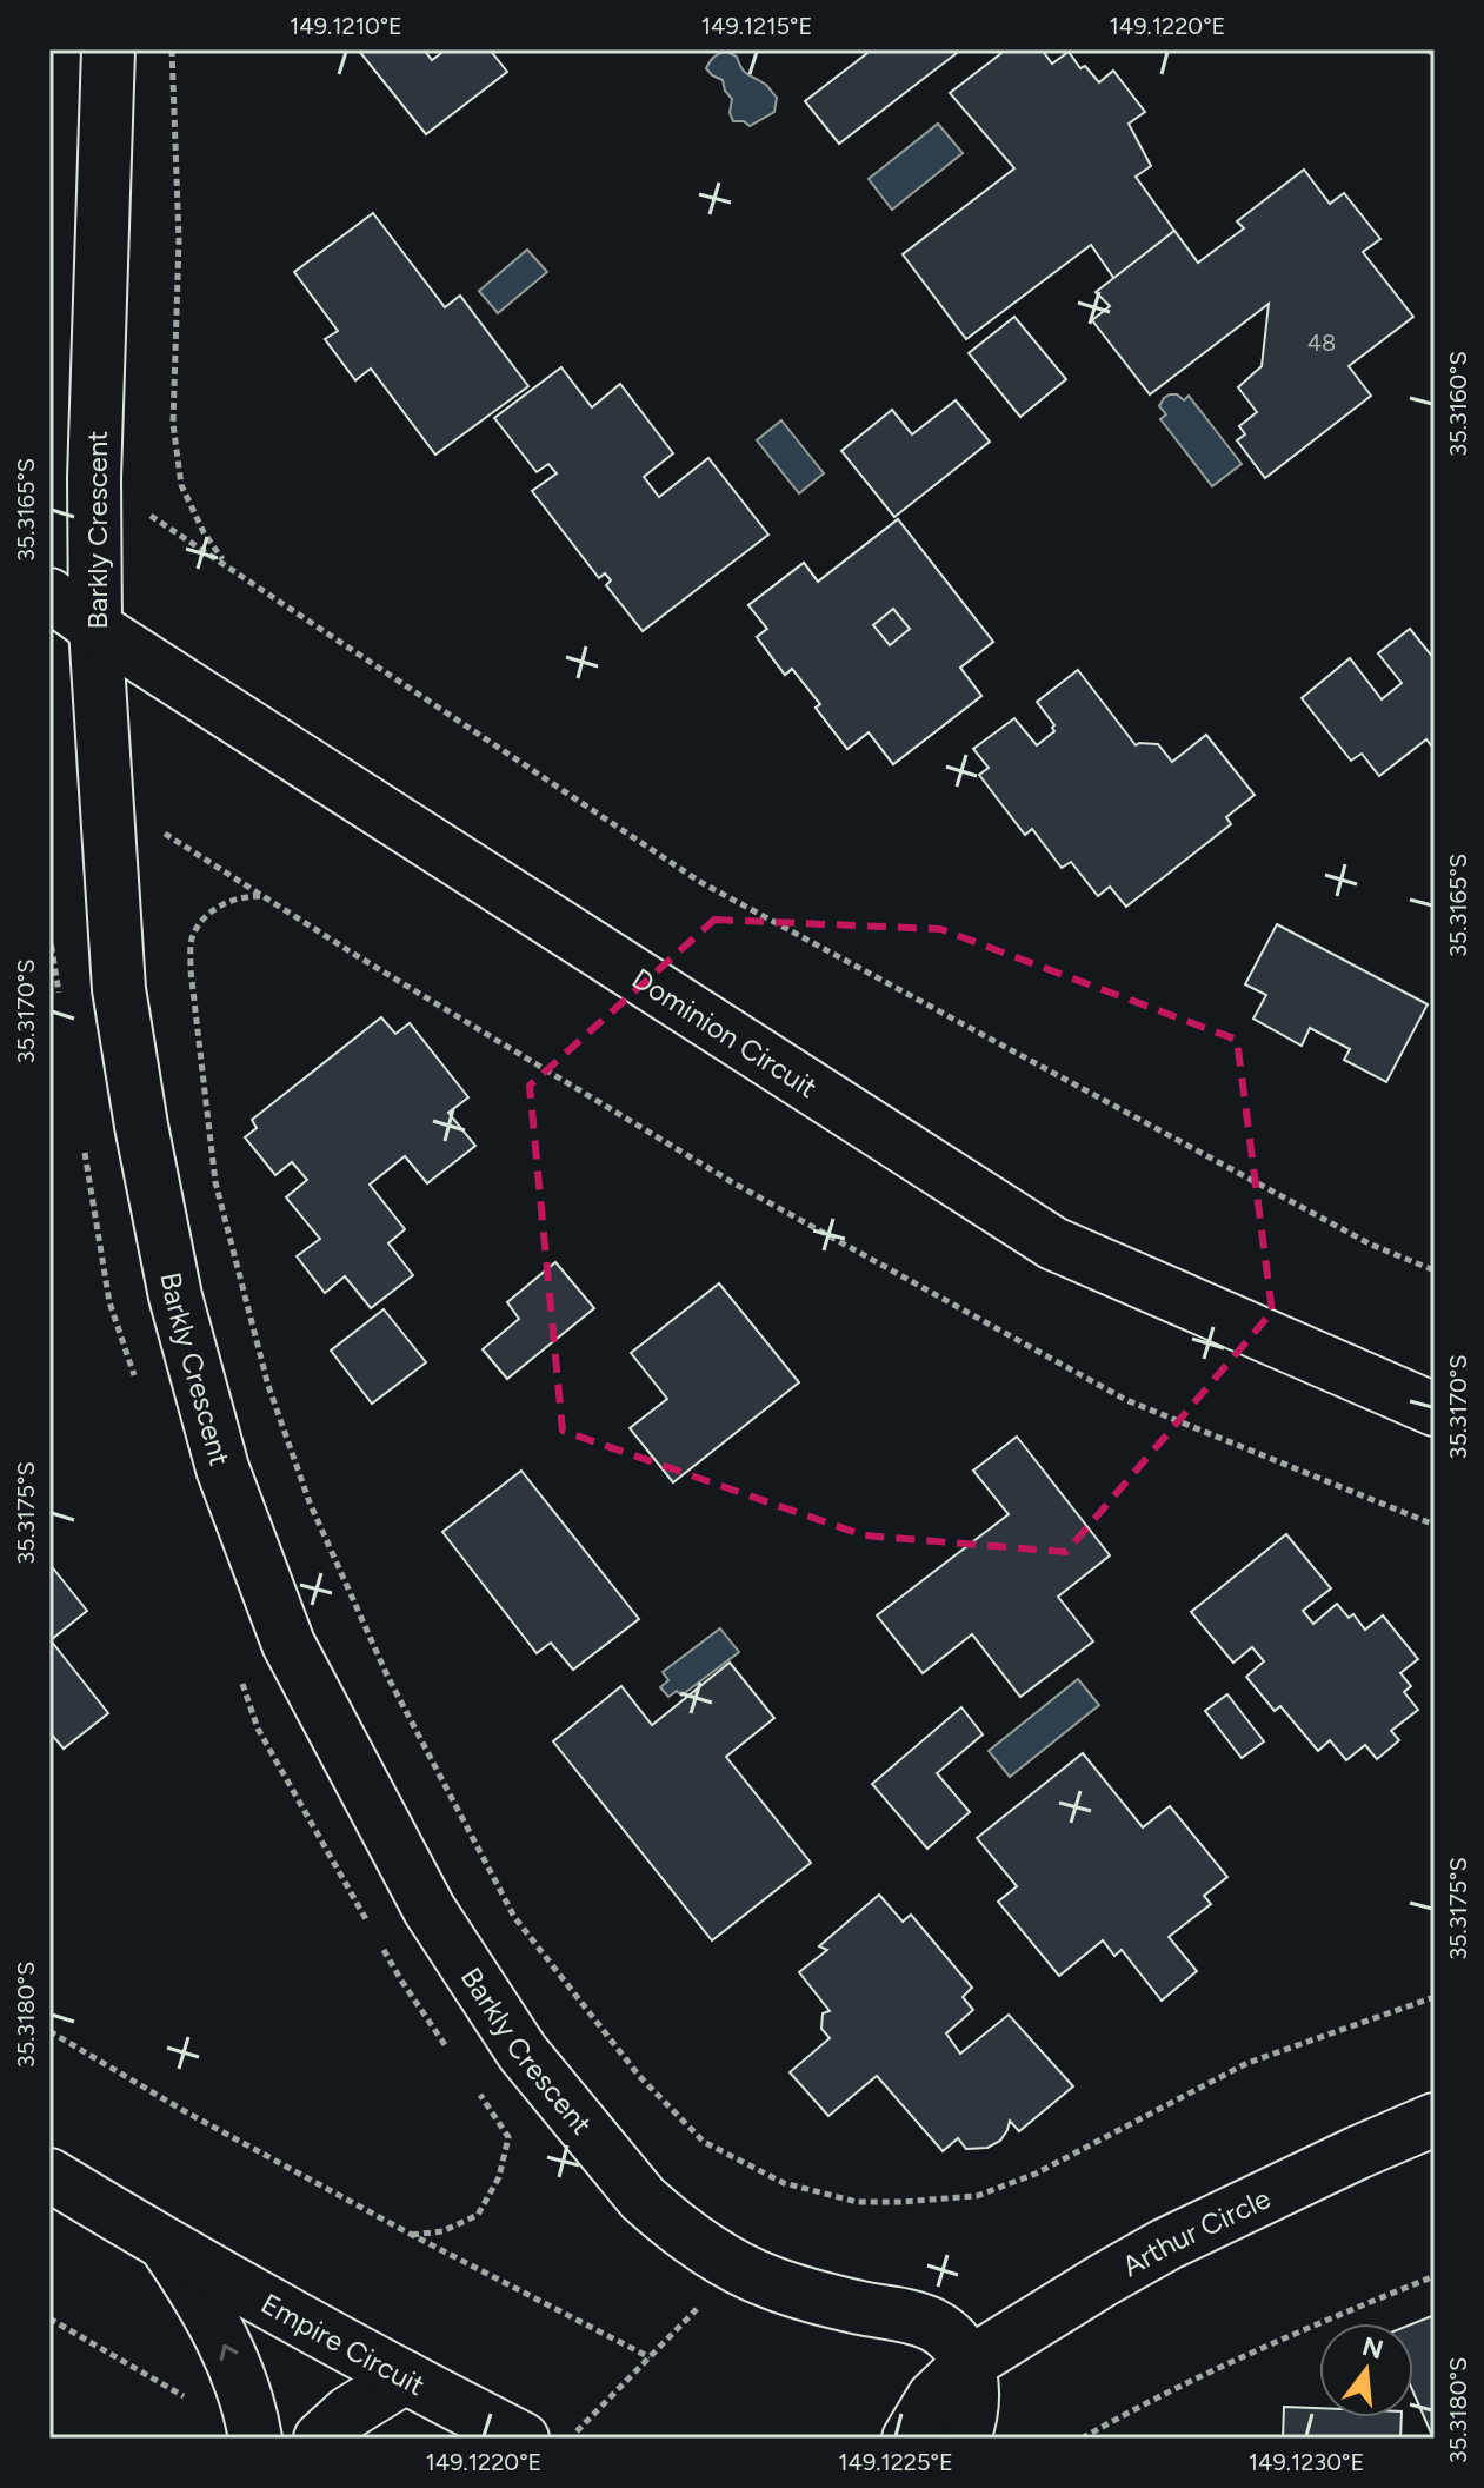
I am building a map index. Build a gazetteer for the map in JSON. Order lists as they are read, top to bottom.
{
  "streets": {
    "street": [
      "Barkly Crescent",
      "Dominion Circuit",
      "Arthur Circle",
      "Empire Circuit"
    ]
  },
  "crossings": [
    ["Barkly Crescent", "Dominion Circuit"],
    ["Barkly Crescent", "Arthur Circle"]
  ],
  "house_numbers": ["48"],
  "north": "top",
  "coordinates": [
    "149.1210°E",
    "149.1215°E",
    "149.1220°E",
    "35.3160°S",
    "35.3165°S",
    "35.3170°S",
    "35.3175°S",
    "35.3180°S",
    "149.1225°E",
    "149.1230°E"
  ]
}
